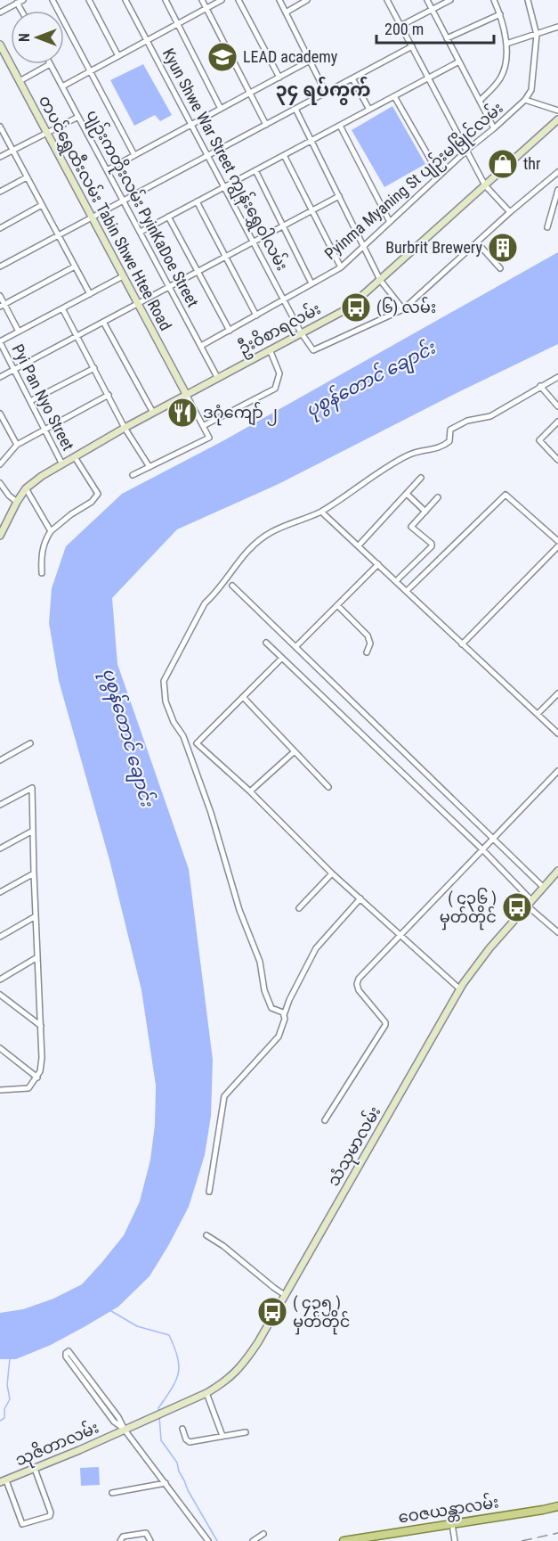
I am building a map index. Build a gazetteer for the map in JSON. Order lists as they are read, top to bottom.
{
  "streets": {
    "main road": [
      "တပင်ရွှေထီးလမ်း Tabin Shwe Htee Road",
      "ဦးဝိစာရလမ်း",
      "သံသုမာလမ်း",
      "သုဇိတာလမ်း",
      "ဝေဇယန္တာလမ်း"
    ],
    "street": [
      "Kyun Shwe War Street ကျွန်းရွှေဝါလမ်း",
      "Pyinma Myaning St ပျဉ်းမမြိုင်လမ်း",
      "ပျဉ်းကတိုးလမ်း PyinKaDoe Street",
      "Pyi Pan Nyo Street"
    ]
  },
  "crossings": [
    ["Kyun Shwe War Street ကျွန်းရွှေဝါလမ်း", "Pyinma Myaning St ပျဉ်းမမြိုင်လမ်း"],
    ["Kyun Shwe War Street ကျွန်းရွှေဝါလမ်း", "ဦးဝိစာရလမ်း"],
    ["Pyinma Myaning St ပျဉ်းမမြိုင်လမ်း", "ပျဉ်းကတိုးလမ်း PyinKaDoe Street"],
    ["ပျဉ်းကတိုးလမ်း PyinKaDoe Street", "ဦးဝိစာရလမ်း"],
    ["တပင်ရွှေထီးလမ်း Tabin Shwe Htee Road", "ဦးဝိစာရလမ်း"],
    ["ဦးဝိစာရလမ်း", "Pyi Pan Nyo Street"],
    ["သံသုမာလမ်း", "သုဇိတာလမ်း"]
  ],
  "districts": ["၃၄ ရပ်ကွက်"],
  "water": ["ပုစွန်တောင် ချောင်း"],
  "places": {
    "school or university": ["LEAD academy"],
    "shop": ["thr"],
    "building": ["Burbrit Brewery"],
    "bus stop": ["(၆) လမ်း", "( ၄၃၆ ) မှတ်တိုင်", "( ၄၃၅ ) မှတ်တိုင်"],
    "restaurant": ["ဒဂုံကျော် ၂"]
  },
  "scale_bar": "200 m",
  "north": "left"
}
